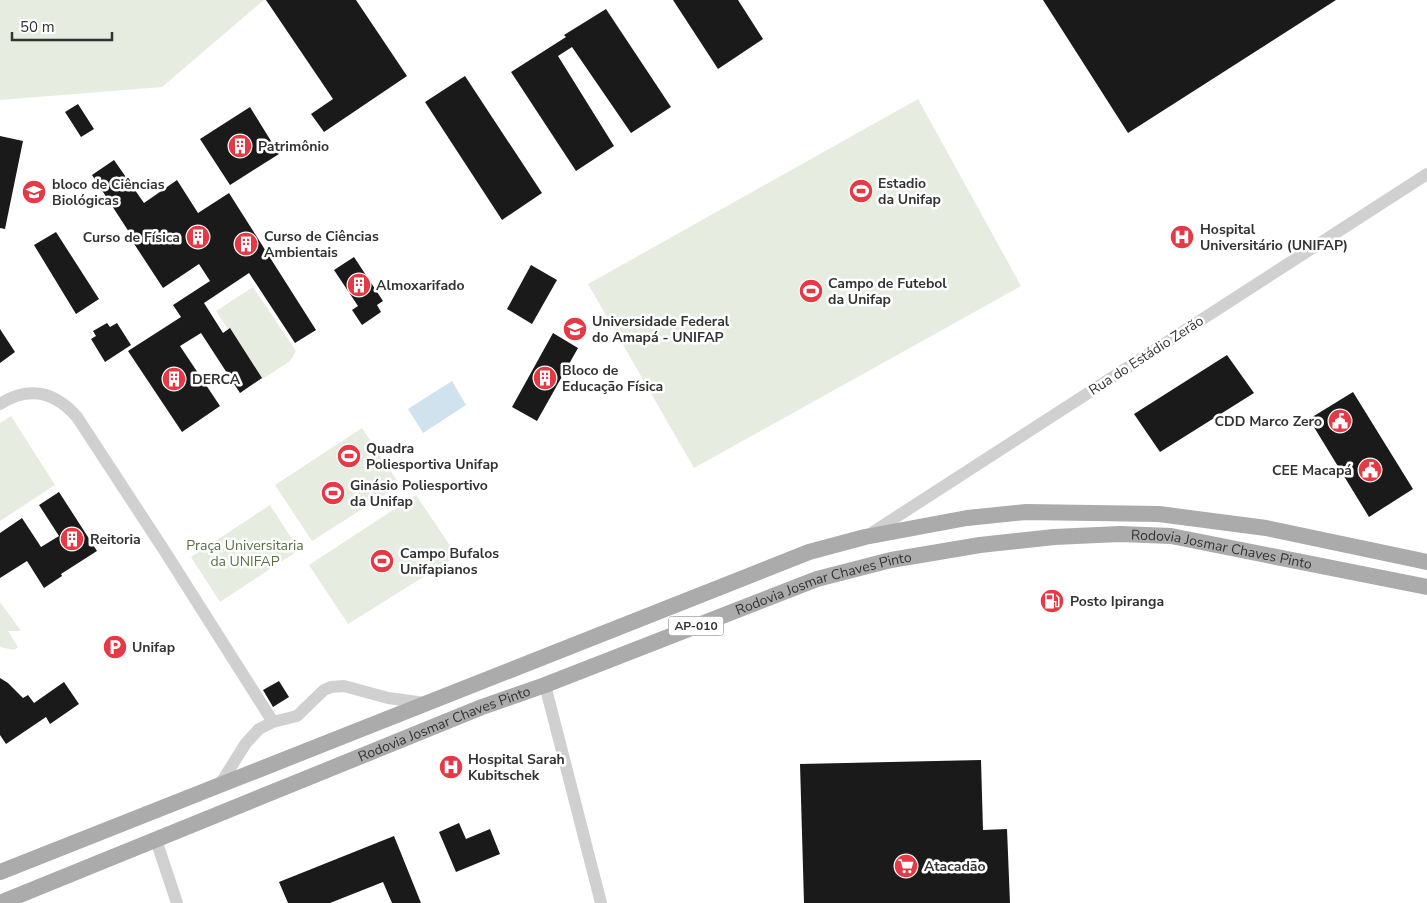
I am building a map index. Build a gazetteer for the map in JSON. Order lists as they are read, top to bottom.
{
  "streets": {
    "main road": ["Rodovia Josmar Chaves Pinto", "AP-010"],
    "street": ["Rua do Estádio Zerão"]
  },
  "crossings": [
    ["Rua do Estádio Zerão", "Rodovia Josmar Chaves Pinto"]
  ],
  "parks": ["Praça Universitaria da UNIFAP"],
  "places": {
    "building": [
      "Patrimônio",
      "Curso de Física",
      "Curso de Ciências Ambientais",
      "Almoxarifado",
      "Bloco de Educação Física",
      "DERCA",
      "Reitoria"
    ],
    "sports": [
      "Estadio da Unifap",
      "Campo de Futebol da Unifap",
      "Quadra Poliesportiva Unifap",
      "Ginásio Poliesportivo da Unifap",
      "Campo Bufalos Unifapianos"
    ],
    "school or university": ["bloco de Ciências Biológicas", "Universidade Federal do Amapá - UNIFAP"],
    "hospital": ["Hospital Universitário (UNIFAP)", "Hospital Sarah Kubitschek"],
    "public building": ["CDD Marco Zero", "CEE Macapá"],
    "fuel station": ["Posto Ipiranga"],
    "parking": ["Unifap"],
    "supermarket": ["Atacadão"]
  },
  "scale_bar": "50 m"
}
